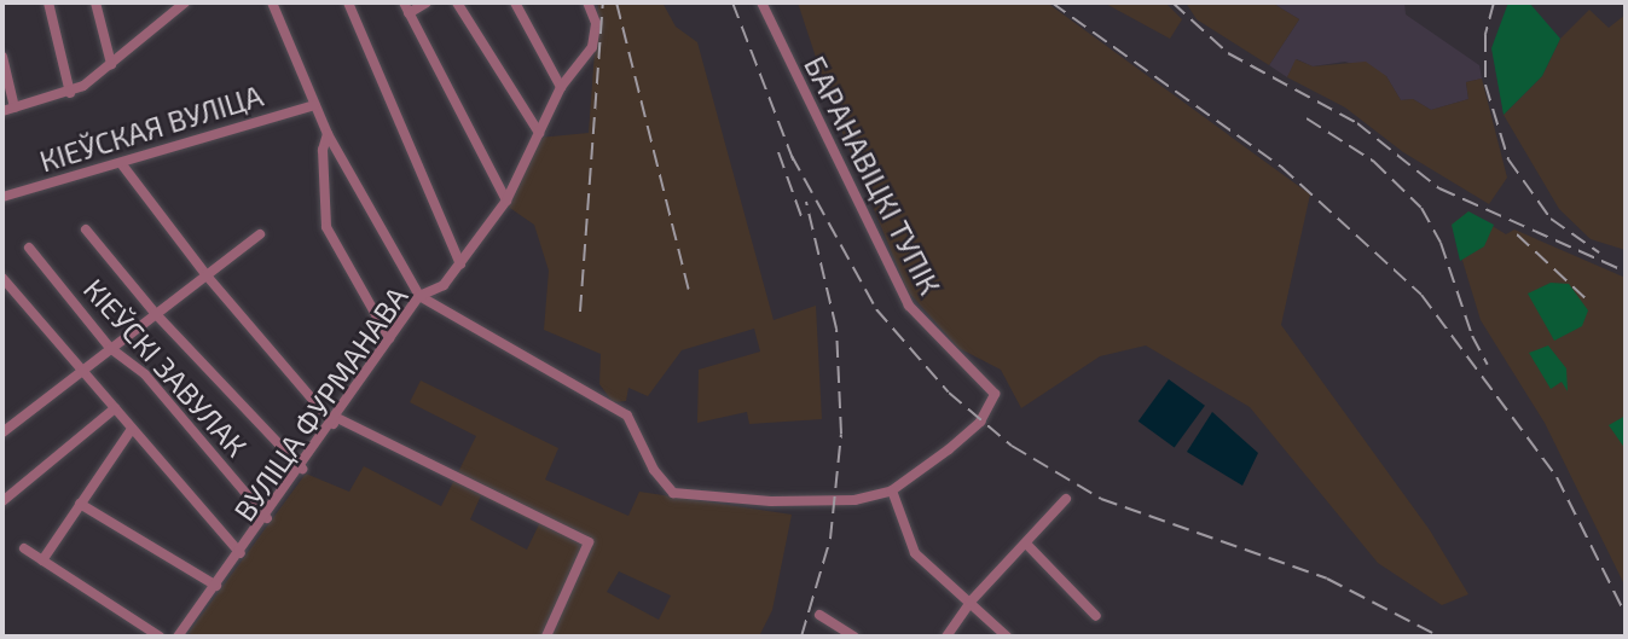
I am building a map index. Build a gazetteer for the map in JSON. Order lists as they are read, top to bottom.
{
  "streets": {
    "street": [
      "КІЕЎСКАЯ ВУЛІЦА",
      "БАРАНАВІЦКІ ТУПІК",
      "КІЕЎСКІ ЗАВУЛАК",
      "ВУЛІЦА ФУРМАНАВА"
    ]
  },
  "crossings": [
    ["КІЕЎСКІ ЗАВУЛАК", "ВУЛІЦА ФУРМАНАВА"]
  ]
}
